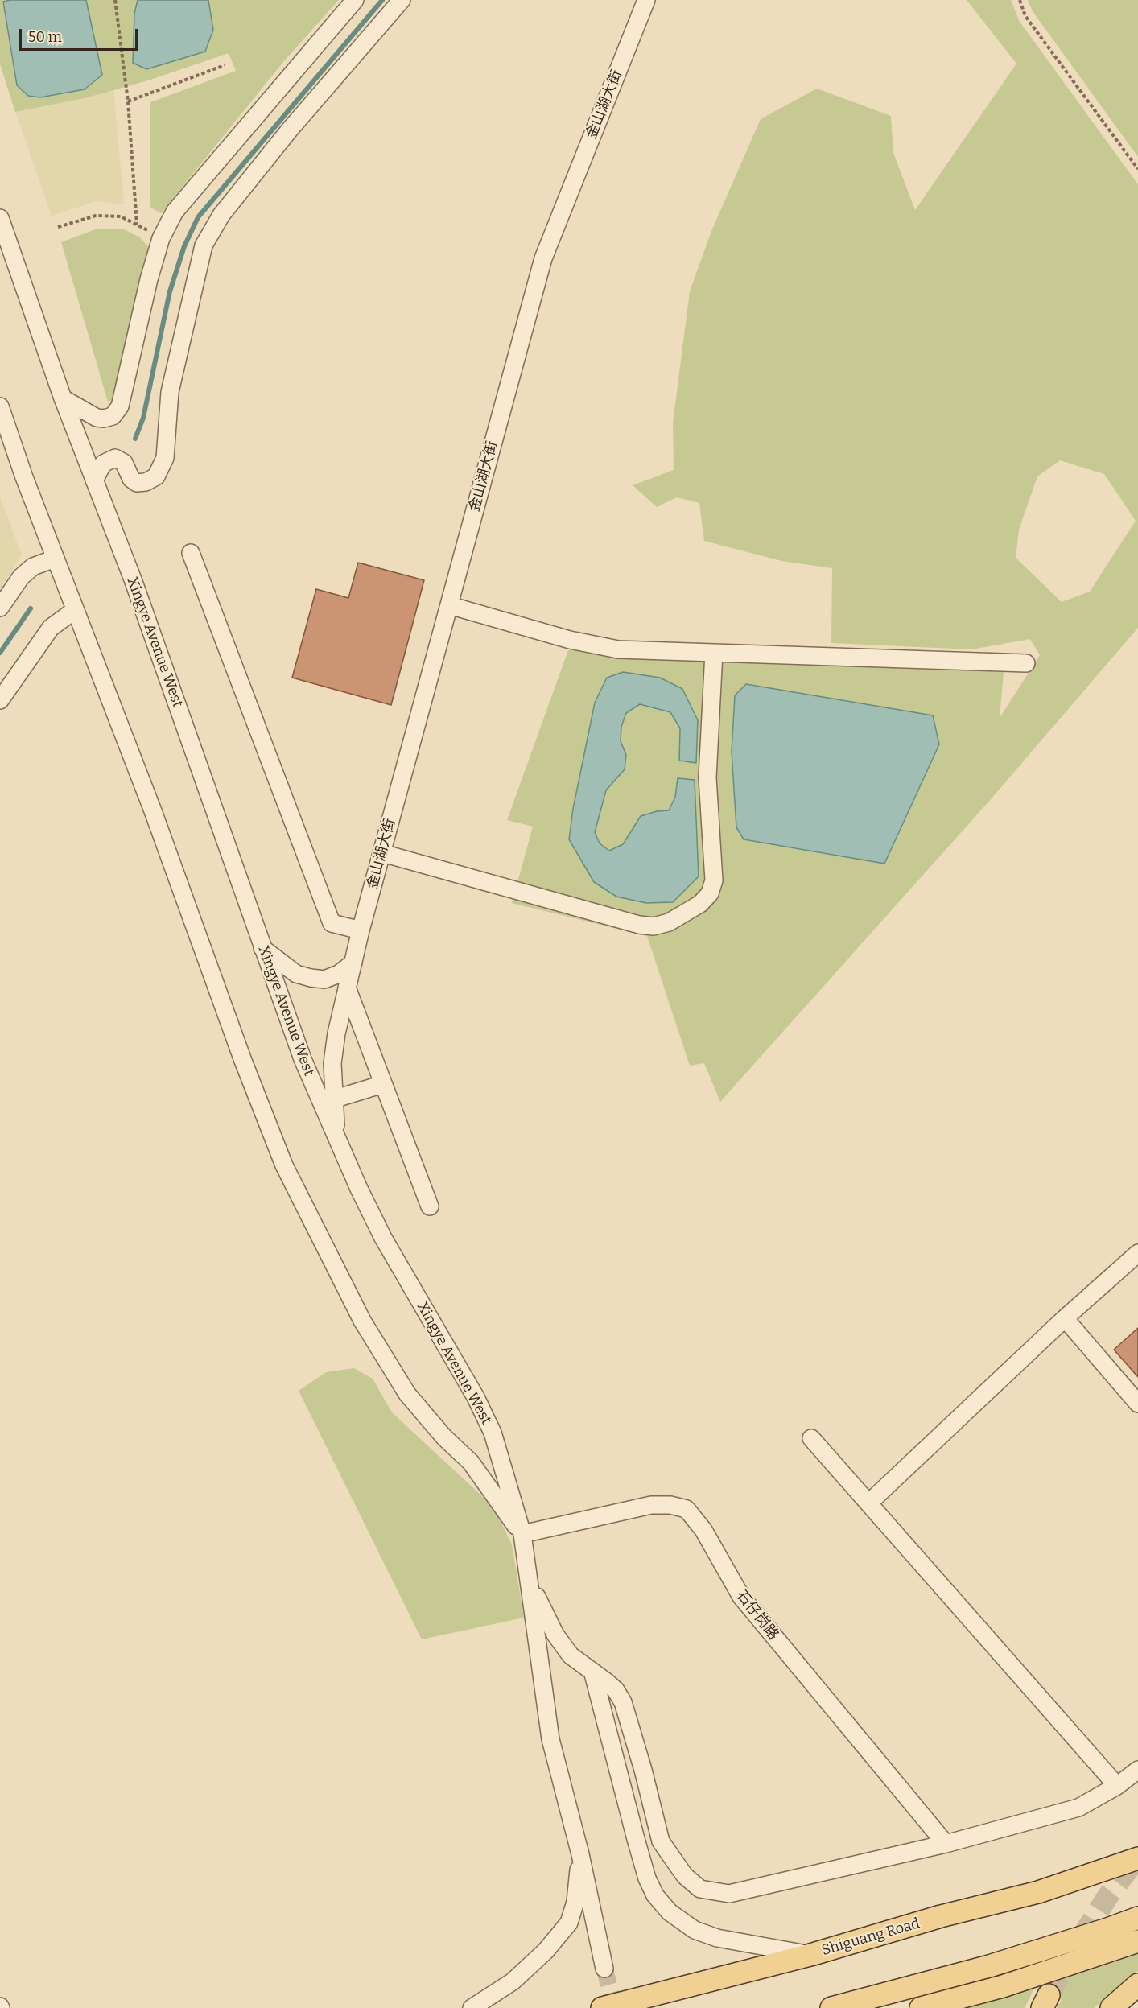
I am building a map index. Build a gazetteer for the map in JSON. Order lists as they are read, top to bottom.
{
  "streets": {
    "main road": ["Shiguang Road"],
    "street": ["金山湖大街", "Xingye Avenue West", "石仔岗路"]
  },
  "crossings": [
    ["金山湖大街", "Xingye Avenue West"],
    ["Xingye Avenue West", "石仔岗路"]
  ],
  "scale_bar": "50 m"
}
